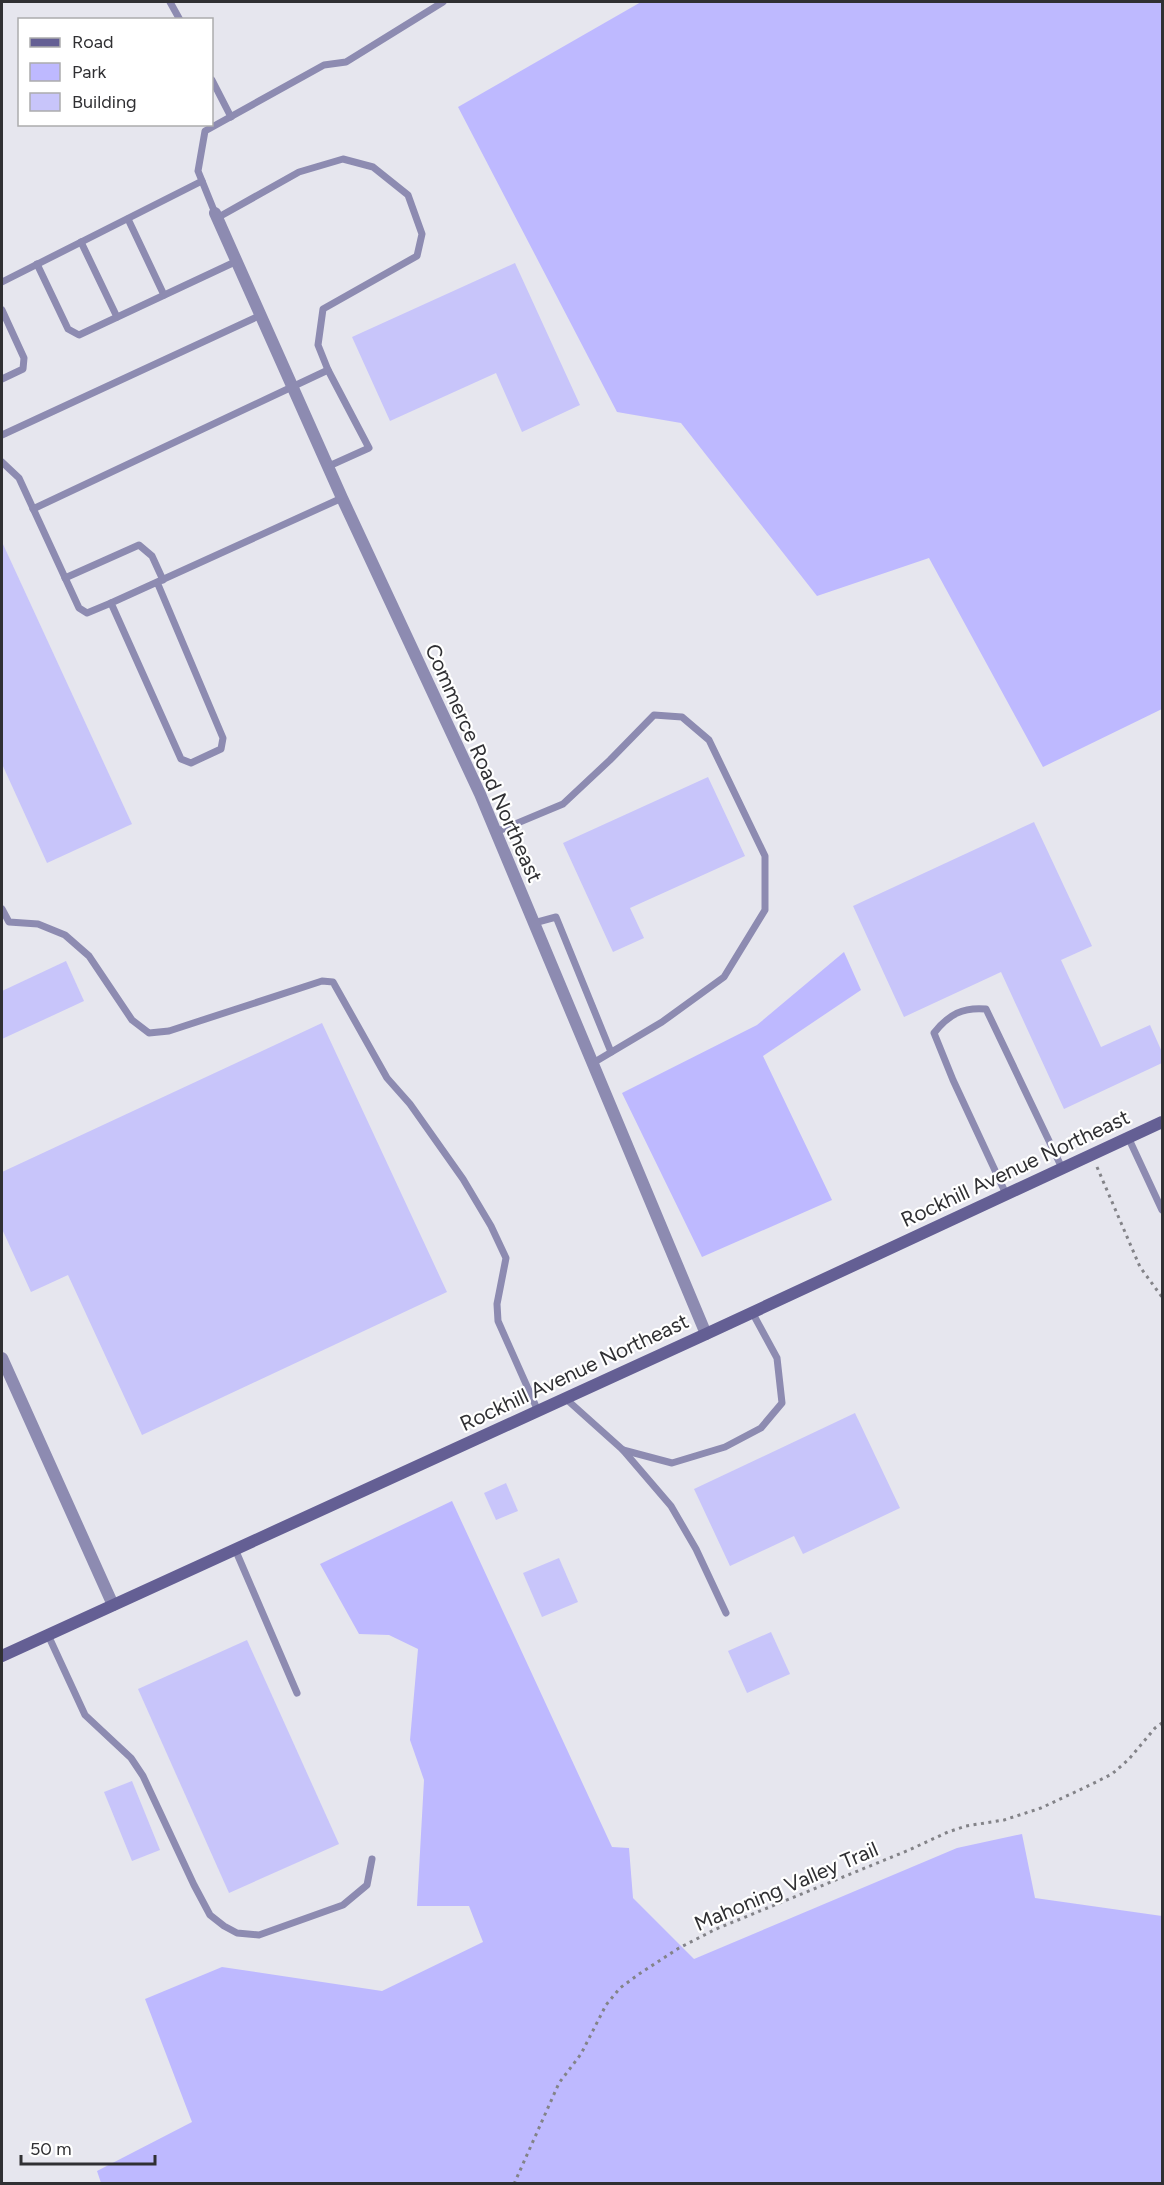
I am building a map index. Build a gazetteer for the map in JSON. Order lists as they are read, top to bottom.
{
  "streets": {
    "street": ["Commerce Road Northeast", "Rockhill Avenue Northeast"],
    "path": ["Mahoning Valley Trail"]
  },
  "crossings": [
    ["Commerce Road Northeast", "Rockhill Avenue Northeast"]
  ],
  "legend": ["Road", "Park", "Building"],
  "scale_bar": "50 m"
}
